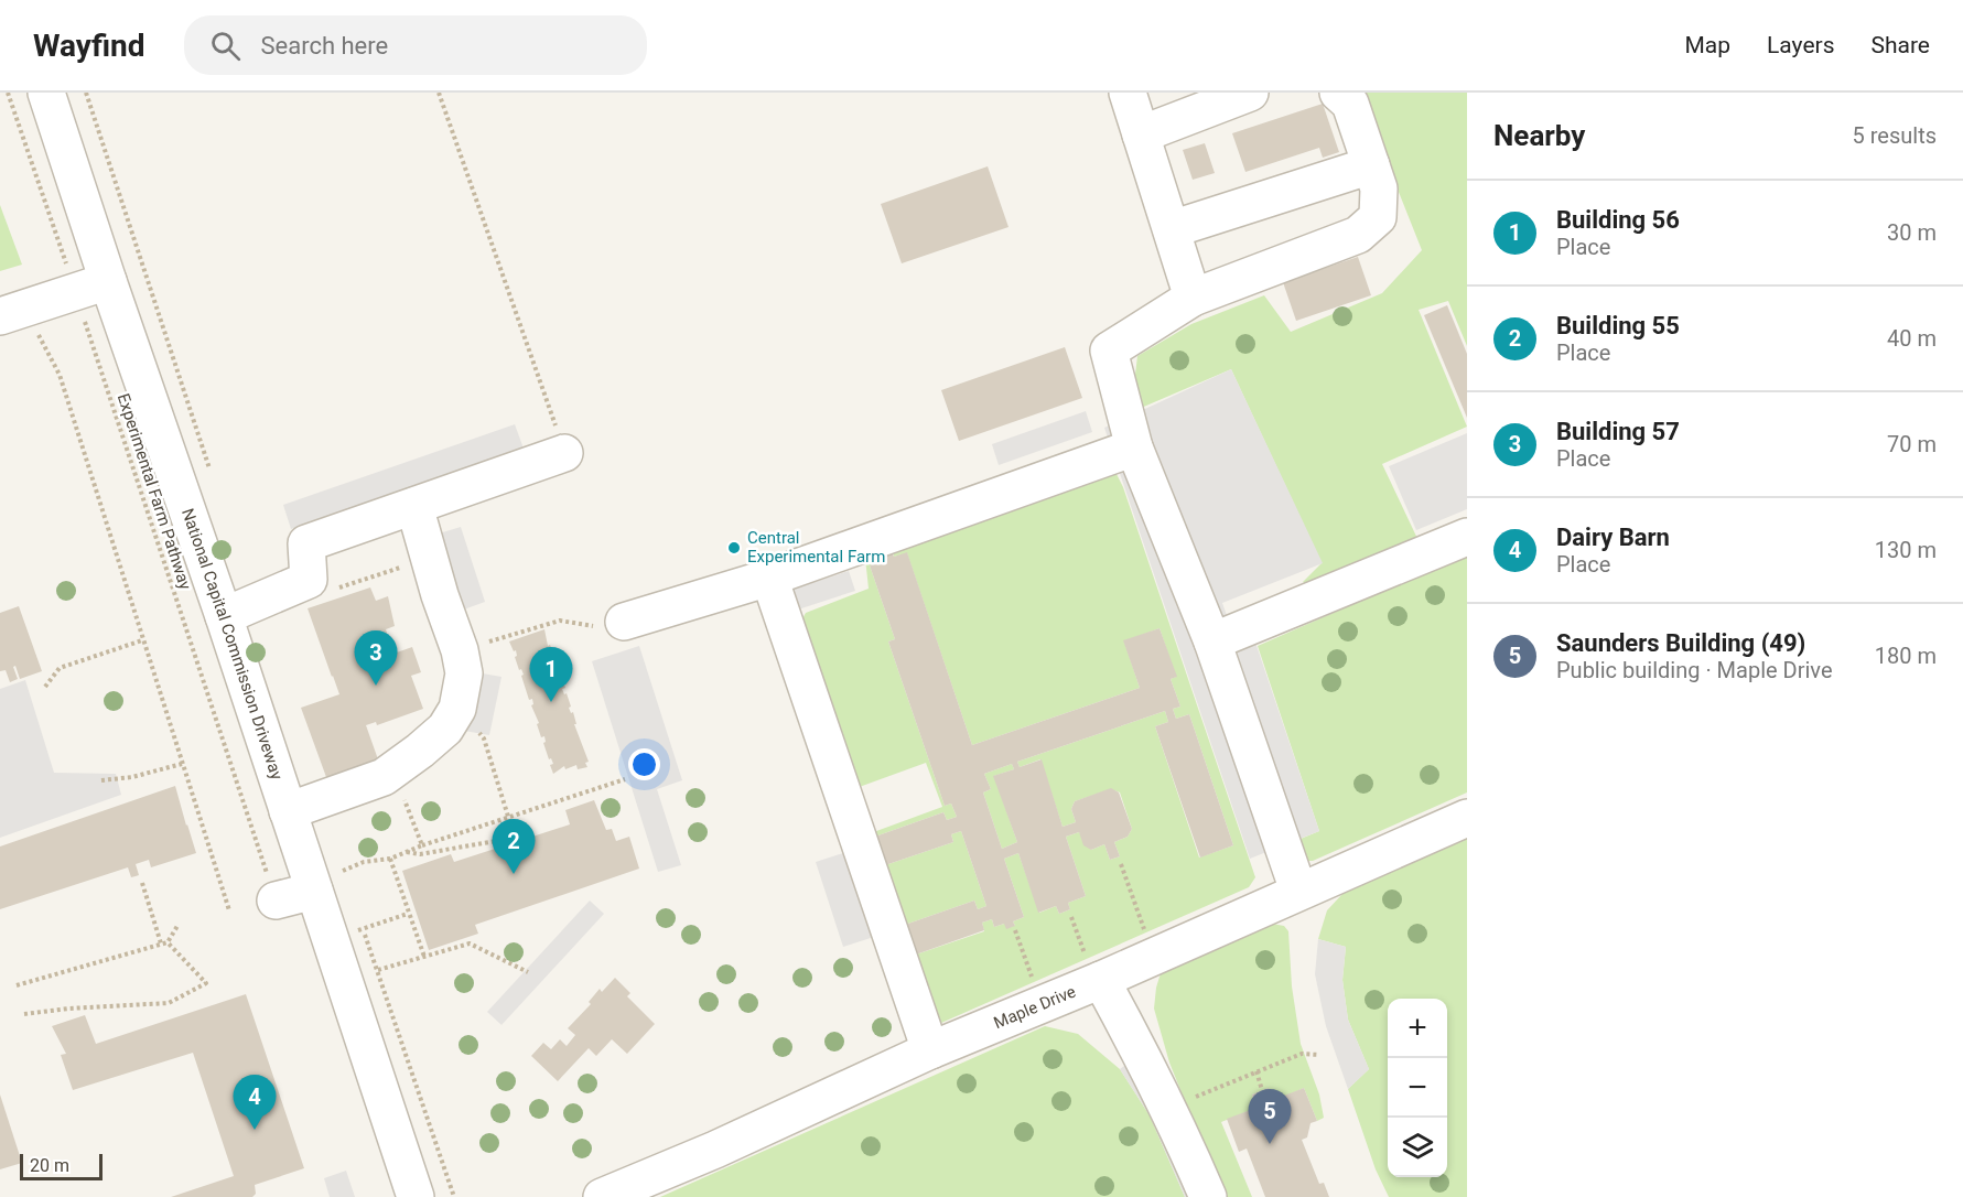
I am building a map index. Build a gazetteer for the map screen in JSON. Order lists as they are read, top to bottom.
{
  "streets": {
    "street": ["National Capital Commission Driveway", "Maple Drive"],
    "path": ["Experimental Farm Pathway"]
  },
  "crossings": [
    ["Experimental Farm Pathway", "National Capital Commission Driveway"]
  ],
  "places": ["Central Experimental Farm"],
  "scale_bar": "20 m",
  "page": {
    "header": "Wayfind",
    "search": "Search here",
    "nav": ["Map", "Layers", "Share"],
    "heading": ["Nearby", "5 results"],
    "list": [
      {
        "mark": "1",
        "name": "Building 56",
        "note": "Place",
        "value": "30 m"
      },
      {
        "mark": "2",
        "name": "Building 55",
        "note": "Place",
        "value": "40 m"
      },
      {
        "mark": "3",
        "name": "Building 57",
        "note": "Place",
        "value": "70 m"
      },
      {
        "mark": "4",
        "name": "Dairy Barn",
        "note": "Place",
        "value": "130 m"
      },
      {
        "mark": "5",
        "name": "Saunders Building (49)",
        "note": "Public building · Maple Drive",
        "value": "180 m"
      }
    ],
    "pins": [
      "3",
      "1",
      "2",
      "4",
      "5"
    ],
    "map_buttons": ["+", "−"],
    "scale": "20 m"
  }
}
